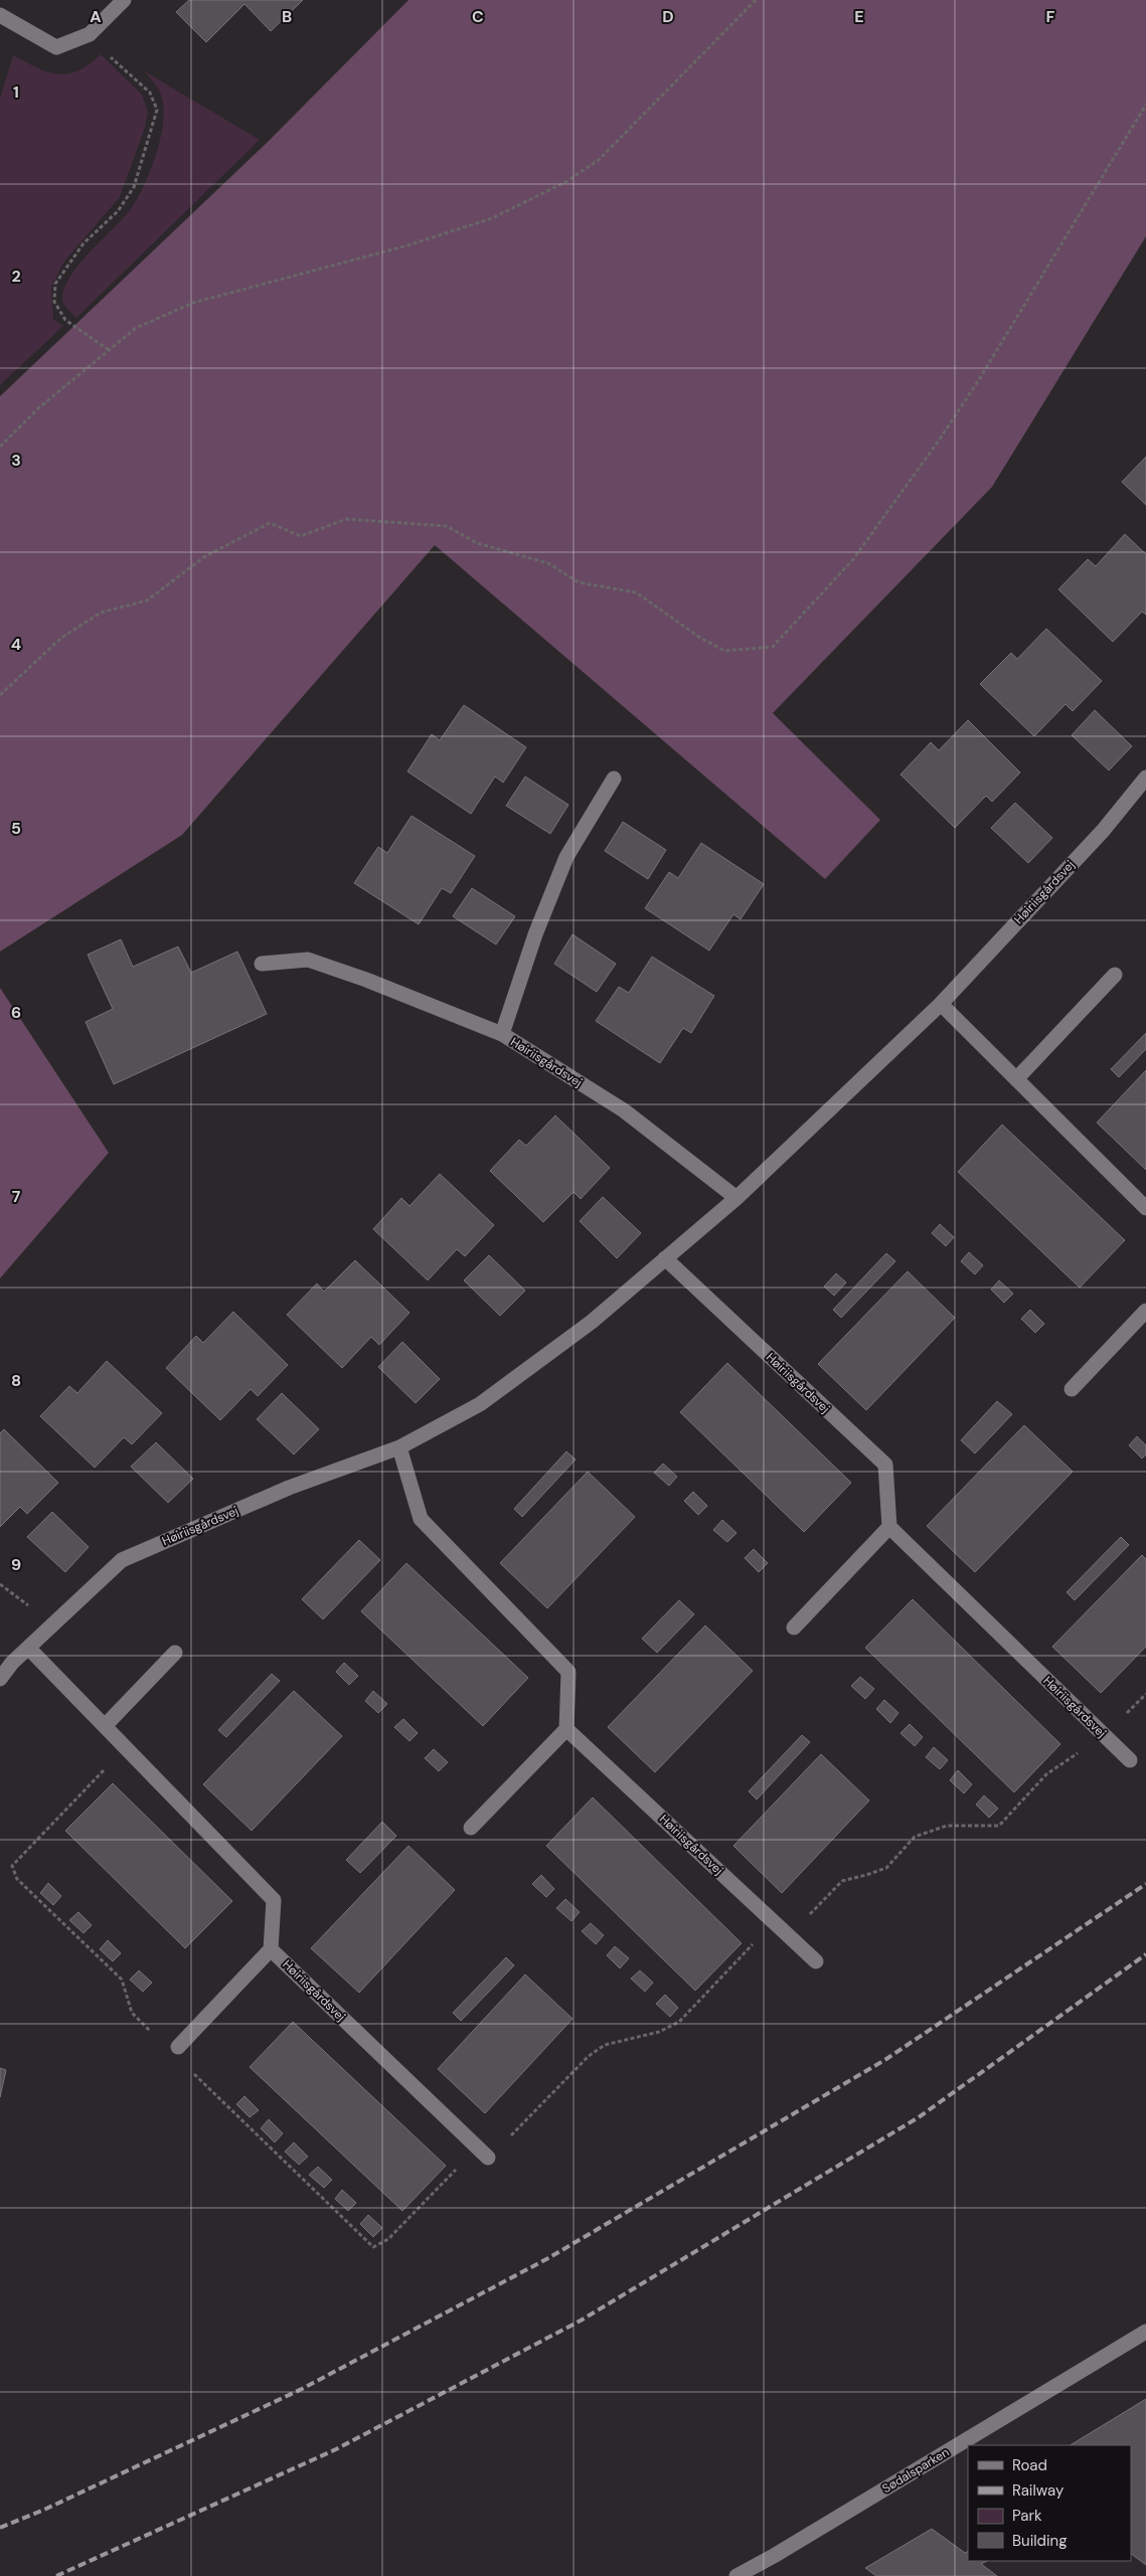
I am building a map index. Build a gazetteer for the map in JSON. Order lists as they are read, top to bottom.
{
  "streets": {
    "street": ["Høiriisgårdsvej", "Sødalsparken"]
  },
  "legend": [
    "Road",
    "Railway",
    "Park",
    "Building"
  ],
  "grid": {
    "columns": [
      "A",
      "B",
      "C",
      "D",
      "E",
      "F"
    ],
    "rows": [
      "1",
      "2",
      "3",
      "4",
      "5",
      "6",
      "7",
      "8",
      "9"
    ]
  }
}
